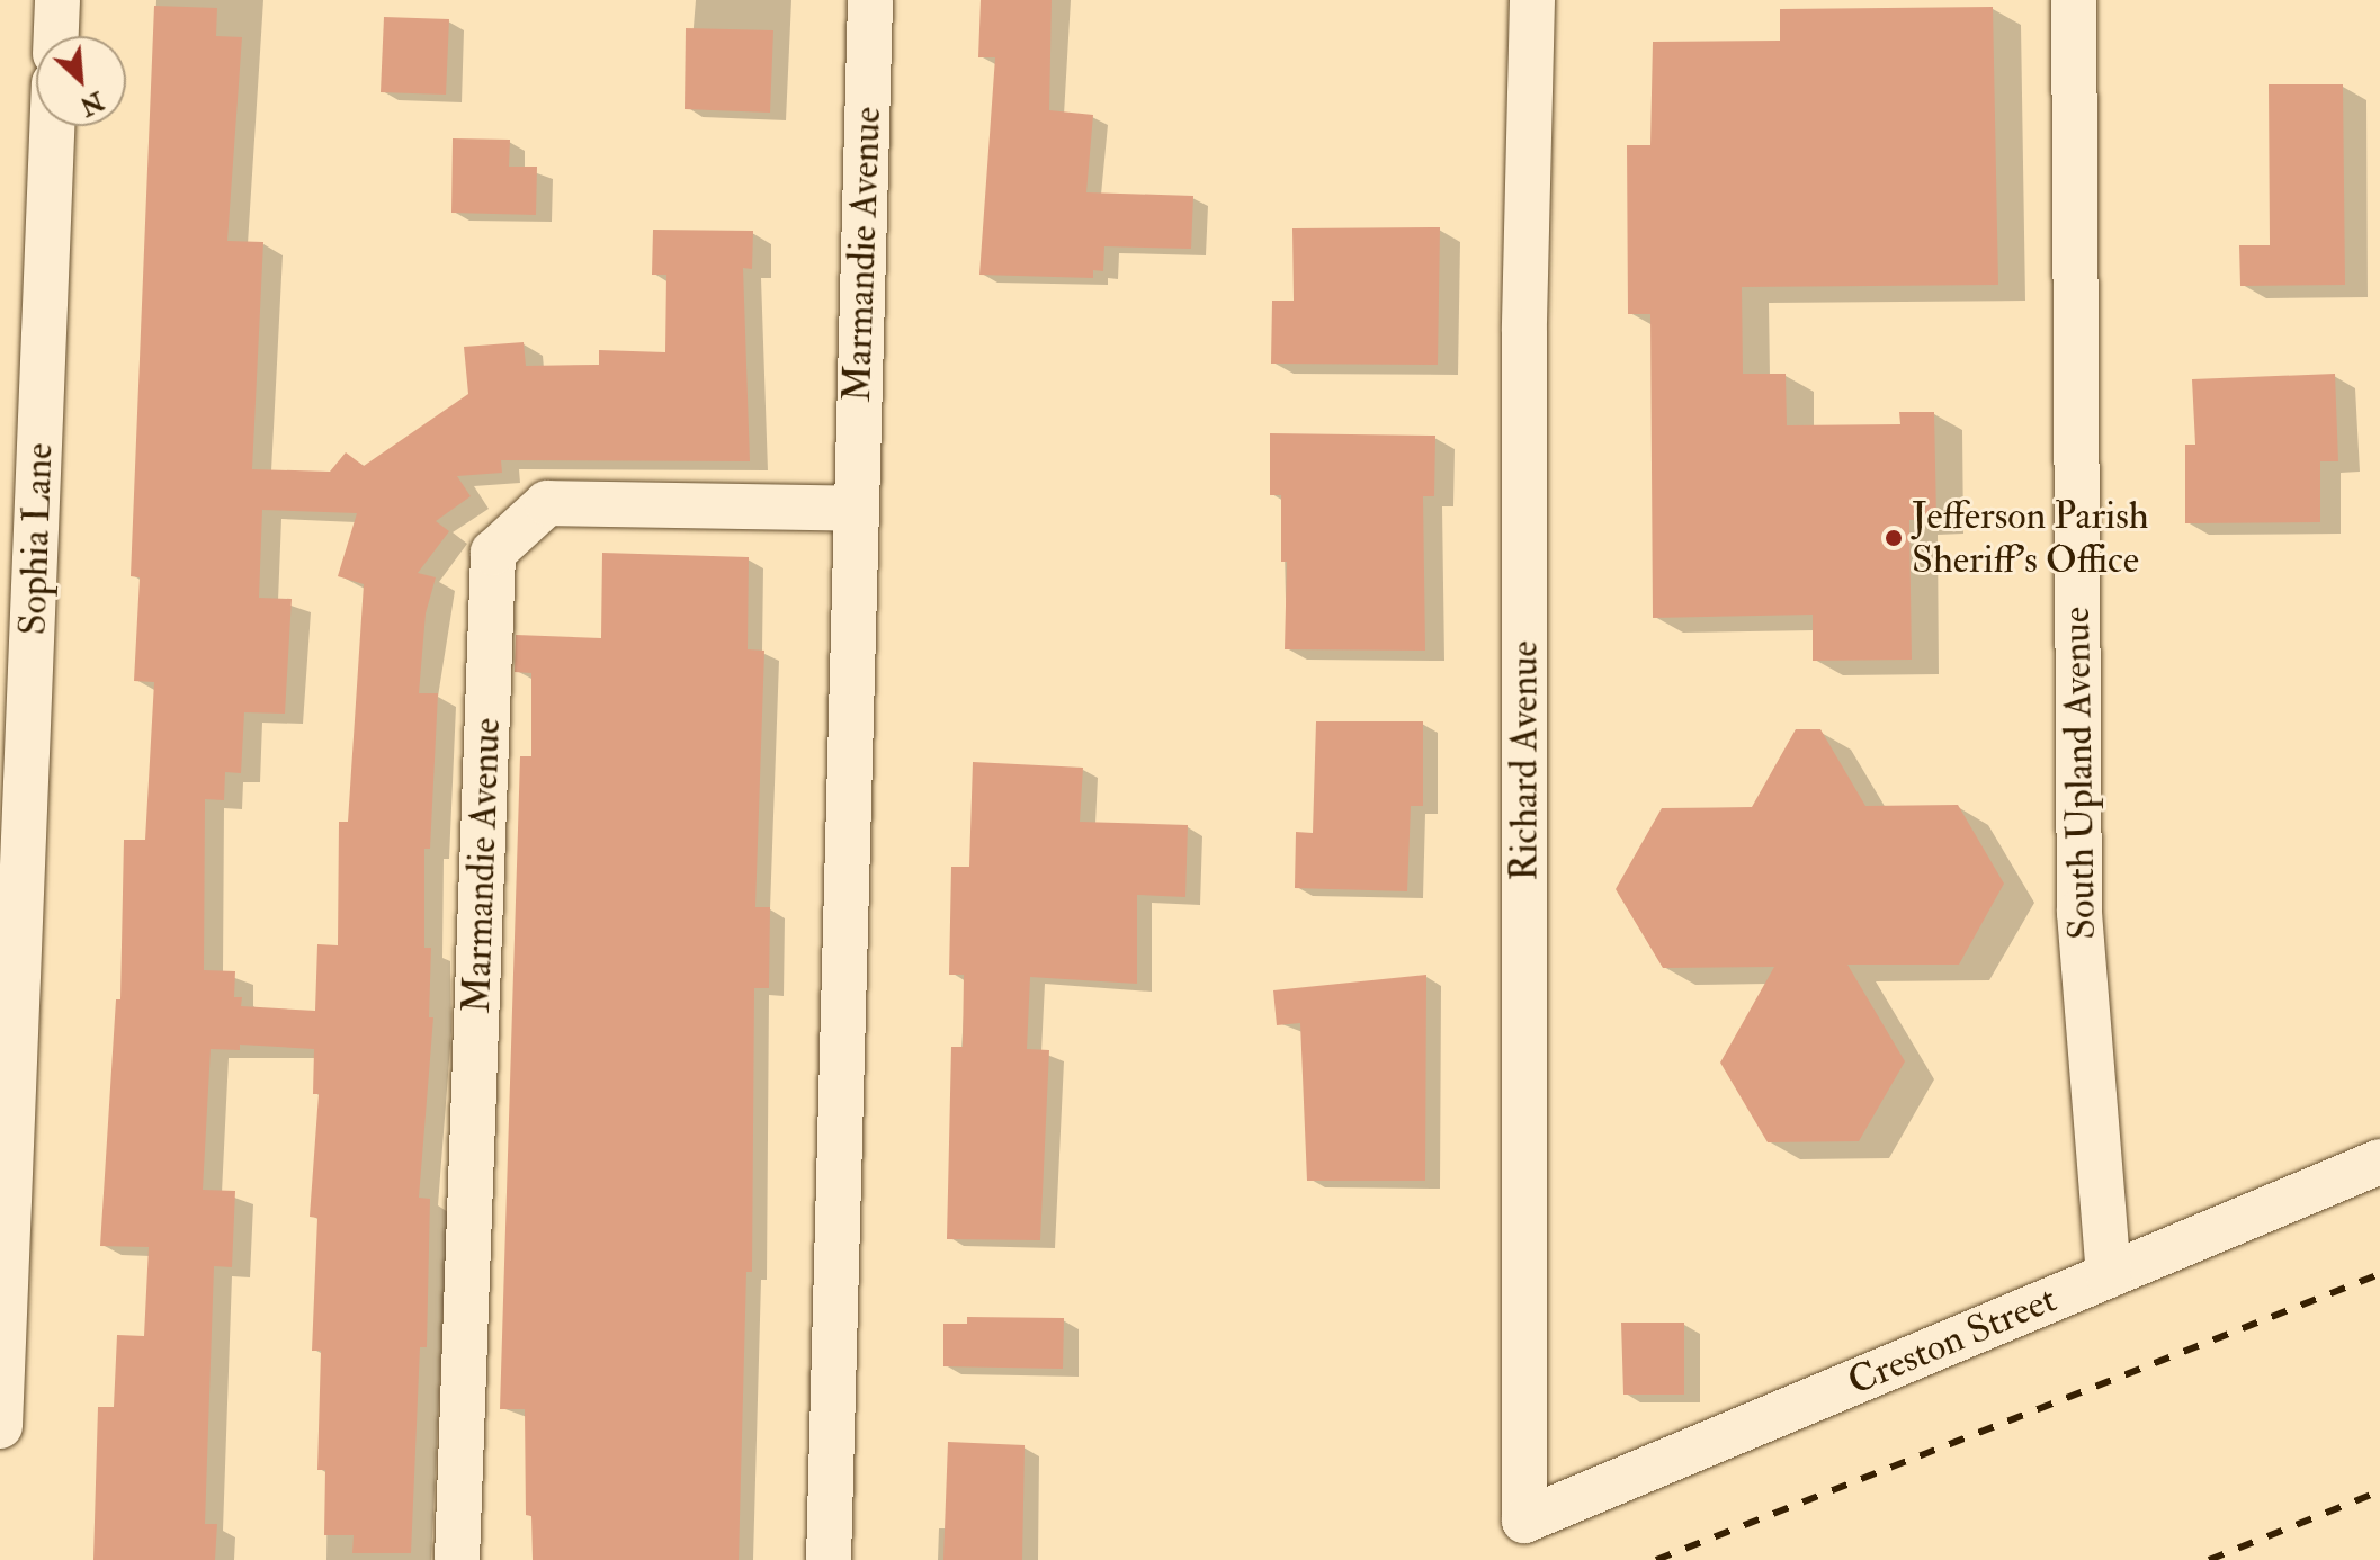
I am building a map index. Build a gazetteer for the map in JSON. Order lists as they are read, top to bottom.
{
  "streets": {
    "street": [
      "Marmandie Avenue",
      "Sophia Lane",
      "Richard Avenue",
      "South Upland Avenue",
      "Creston Street"
    ]
  },
  "crossings": [
    ["Richard Avenue", "Creston Street"],
    ["South Upland Avenue", "Creston Street"]
  ],
  "places": ["Jefferson Parish Sheriff's Office"],
  "north": "bottom right"
}
